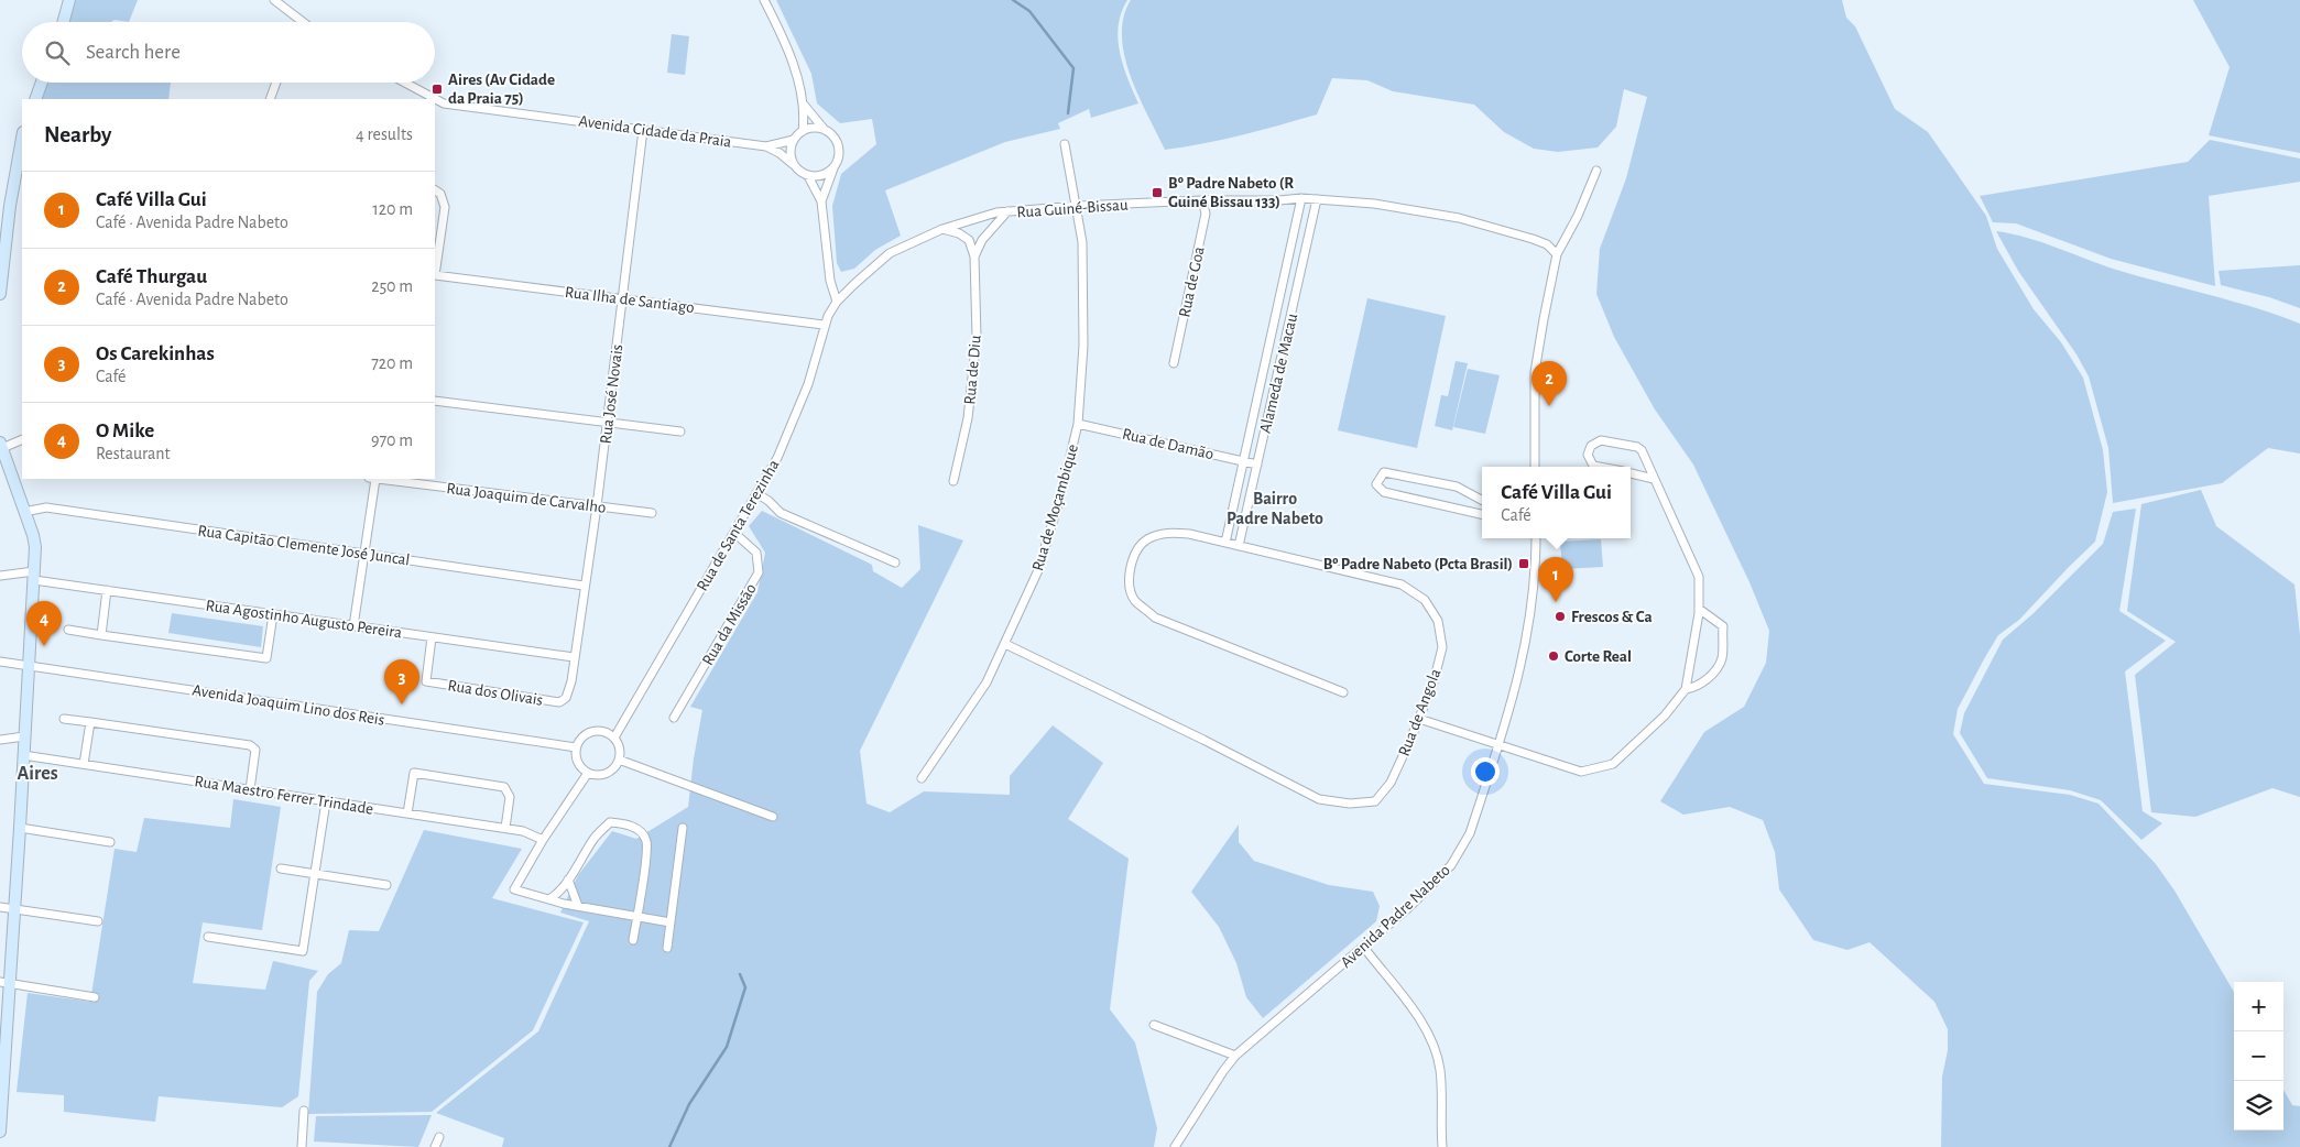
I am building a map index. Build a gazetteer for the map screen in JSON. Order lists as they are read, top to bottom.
{
  "streets": {
    "street": [
      "Avenida Cidade da Praia",
      "Rua Guiné-Bissau",
      "Rua de Goa",
      "Rua Ilha de Santiago",
      "Rua de Diu",
      "Alameda de Macau",
      "Rua José Novais",
      "Rua de Damão",
      "Rua Joaquim de Carvalho",
      "Rua de Moçambique",
      "Rua de Santa Terezinha",
      "Rua Capitão Clemente José Juncal",
      "Rua Agostinho Augusto Pereira",
      "Rua da Missão",
      "Rua dos Olivais",
      "Avenida Joaquim Lino dos Reis",
      "Rua de Angola",
      "Rua Maestro Ferrer Trindade",
      "Avenida Padre Nabeto"
    ]
  },
  "crossings": [
    ["Avenida Cidade da Praia", "Rua José Novais"],
    ["Rua Guiné-Bissau", "Rua de Goa"],
    ["Rua Guiné-Bissau", "Alameda de Macau"],
    ["Rua Guiné-Bissau", "Rua de Moçambique"],
    ["Rua Guiné-Bissau", "Rua de Santa Terezinha"],
    ["Rua Ilha de Santiago", "Rua José Novais"],
    ["Rua Ilha de Santiago", "Rua de Santa Terezinha"],
    ["Alameda de Macau", "Rua de Damão"],
    ["Alameda de Macau", "Rua de Angola"],
    ["Rua José Novais", "Rua Joaquim de Carvalho"],
    ["Rua José Novais", "Rua Capitão Clemente José Juncal"],
    ["Rua José Novais", "Rua Agostinho Augusto Pereira"],
    ["Rua José Novais", "Rua dos Olivais"],
    ["Rua de Damão", "Rua de Moçambique"],
    ["Rua de Moçambique", "Rua de Angola"],
    ["Rua de Santa Terezinha", "Rua da Missão"],
    ["Rua de Santa Terezinha", "Avenida Joaquim Lino dos Reis"],
    ["Rua Agostinho Augusto Pereira", "Rua dos Olivais"]
  ],
  "districts": ["Bairro Padre Nabeto", "Aires"],
  "places": {
    "transit": ["Aires (Av Cidade da Praia 75)", "Bº Padre Nabeto (R Guiné Bissau 133)", "Bº Padre Nabeto (Pcta Brasil)"],
    "other": ["Frescos & Ca", "Corte Real"]
  },
  "page": {
    "search": "Search here",
    "heading": ["Nearby", "4 results"],
    "list": [
      {
        "mark": "1",
        "name": "Café Villa Gui",
        "note": "Café · Avenida Padre Nabeto",
        "value": "120 m"
      },
      {
        "mark": "2",
        "name": "Café Thurgau",
        "note": "Café · Avenida Padre Nabeto",
        "value": "250 m"
      },
      {
        "mark": "3",
        "name": "Os Carekinhas",
        "note": "Café",
        "value": "720 m"
      },
      {
        "mark": "4",
        "name": "O Mike",
        "note": "Restaurant",
        "value": "970 m"
      }
    ],
    "pins": [
      "2",
      "1",
      "4",
      "3"
    ],
    "popup": ["Café Villa Gui", "Café"],
    "map_buttons": ["+", "−"]
  }
}
